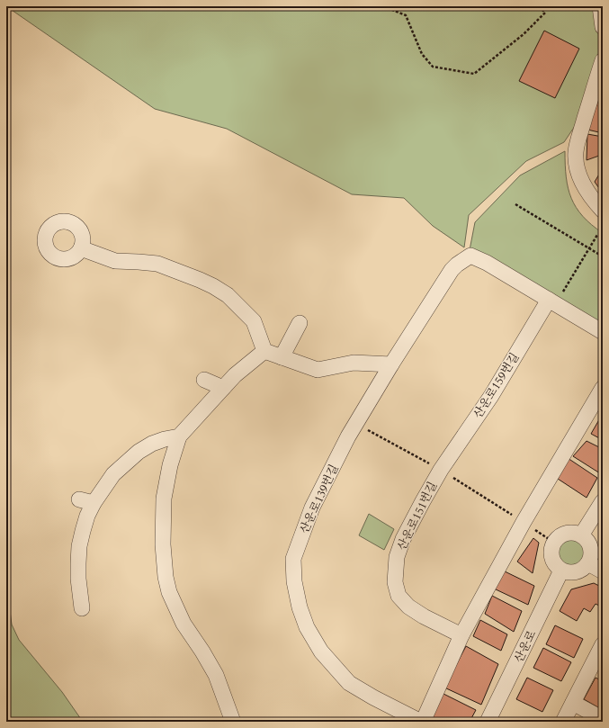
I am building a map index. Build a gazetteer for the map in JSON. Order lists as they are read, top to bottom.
{
  "streets": {
    "street": [
      "산운로159번길",
      "산운로139번길",
      "산운로151번길",
      "산운로"
    ]
  },
  "crossings": [
    ["산운로159번길", "산운로139번길"],
    ["산운로159번길", "산운로151번길"],
    ["산운로139번길", "산운로151번길"],
    ["산운로151번길", "산운로"]
  ]
}
